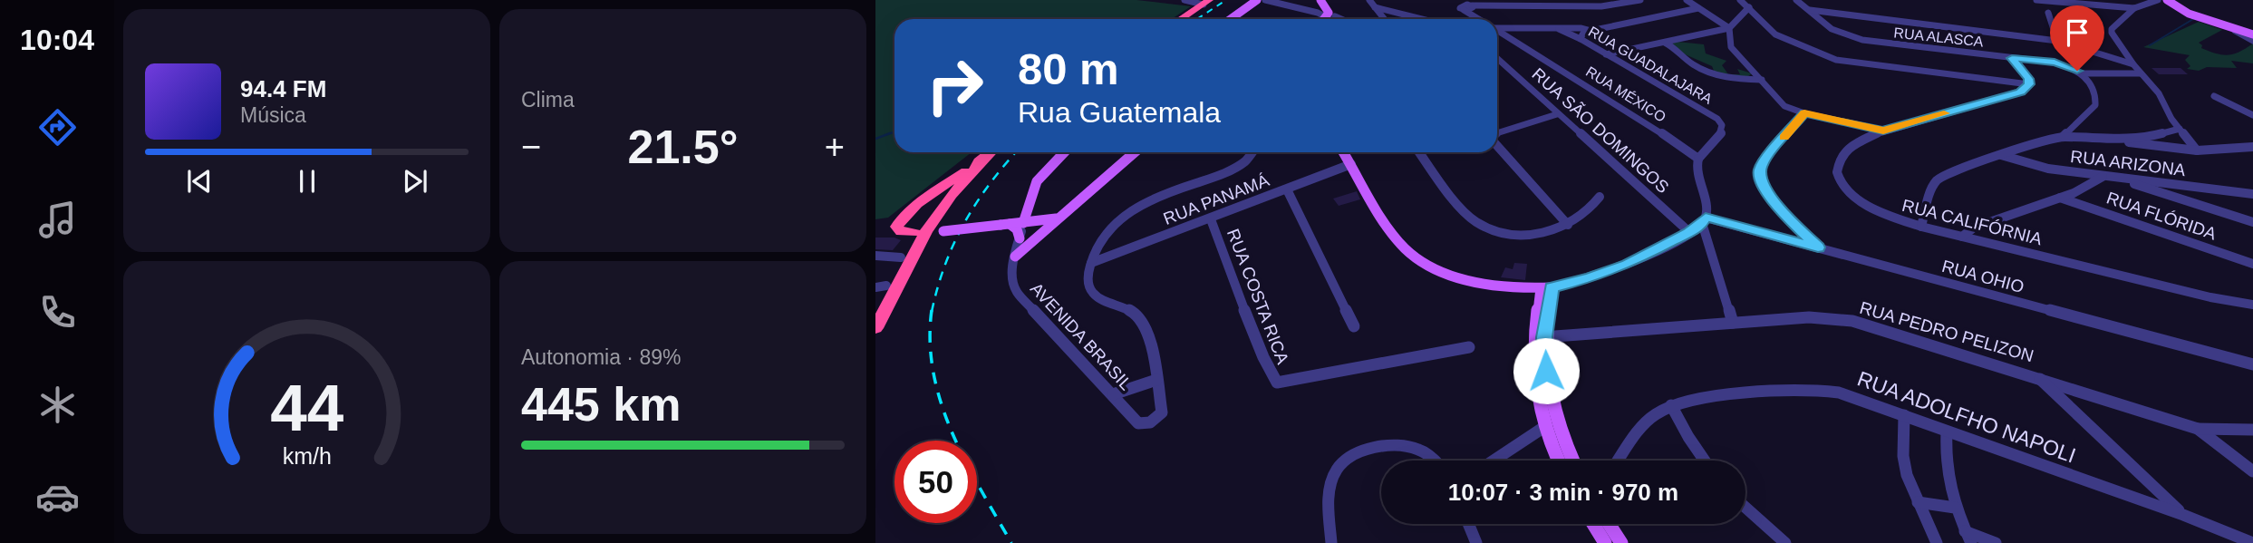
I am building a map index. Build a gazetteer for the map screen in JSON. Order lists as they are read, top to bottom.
{
  "streets": {
    "main road": ["AVENIDA BRASIL"],
    "street": [
      "RUA ALASCA",
      "RUA GUADALAJARA",
      "RUA MÉXICO",
      "RUA SÃO DOMINGOS",
      "RUA ARIZONA",
      "RUA PANAMÁ",
      "RUA FLÓRIDA",
      "RUA CALIFÓRNIA",
      "RUA OHIO",
      "RUA COSTA RICA",
      "RUA PEDRO PELIZON",
      "RUA ADOLFHO NAPOLI"
    ]
  },
  "crossings": [
    ["RUA GUADALAJARA", "RUA MÉXICO"],
    ["RUA PANAMÁ", "RUA COSTA RICA"]
  ],
  "page": {
    "tabs": "10:04",
    "tile": [
      "Clima",
      ["Autonomia · 89%", "445 km"]
    ],
    "turn": ["80 m", "Rua Guatemala"],
    "song": ["94.4 FM", "Música"],
    "heat": ["−", "21.5°", "+"],
    "limit": "50",
    "trip": "10:07 · 3 min · 970 m",
    "gauge": ["44", "km/h"]
  }
}
